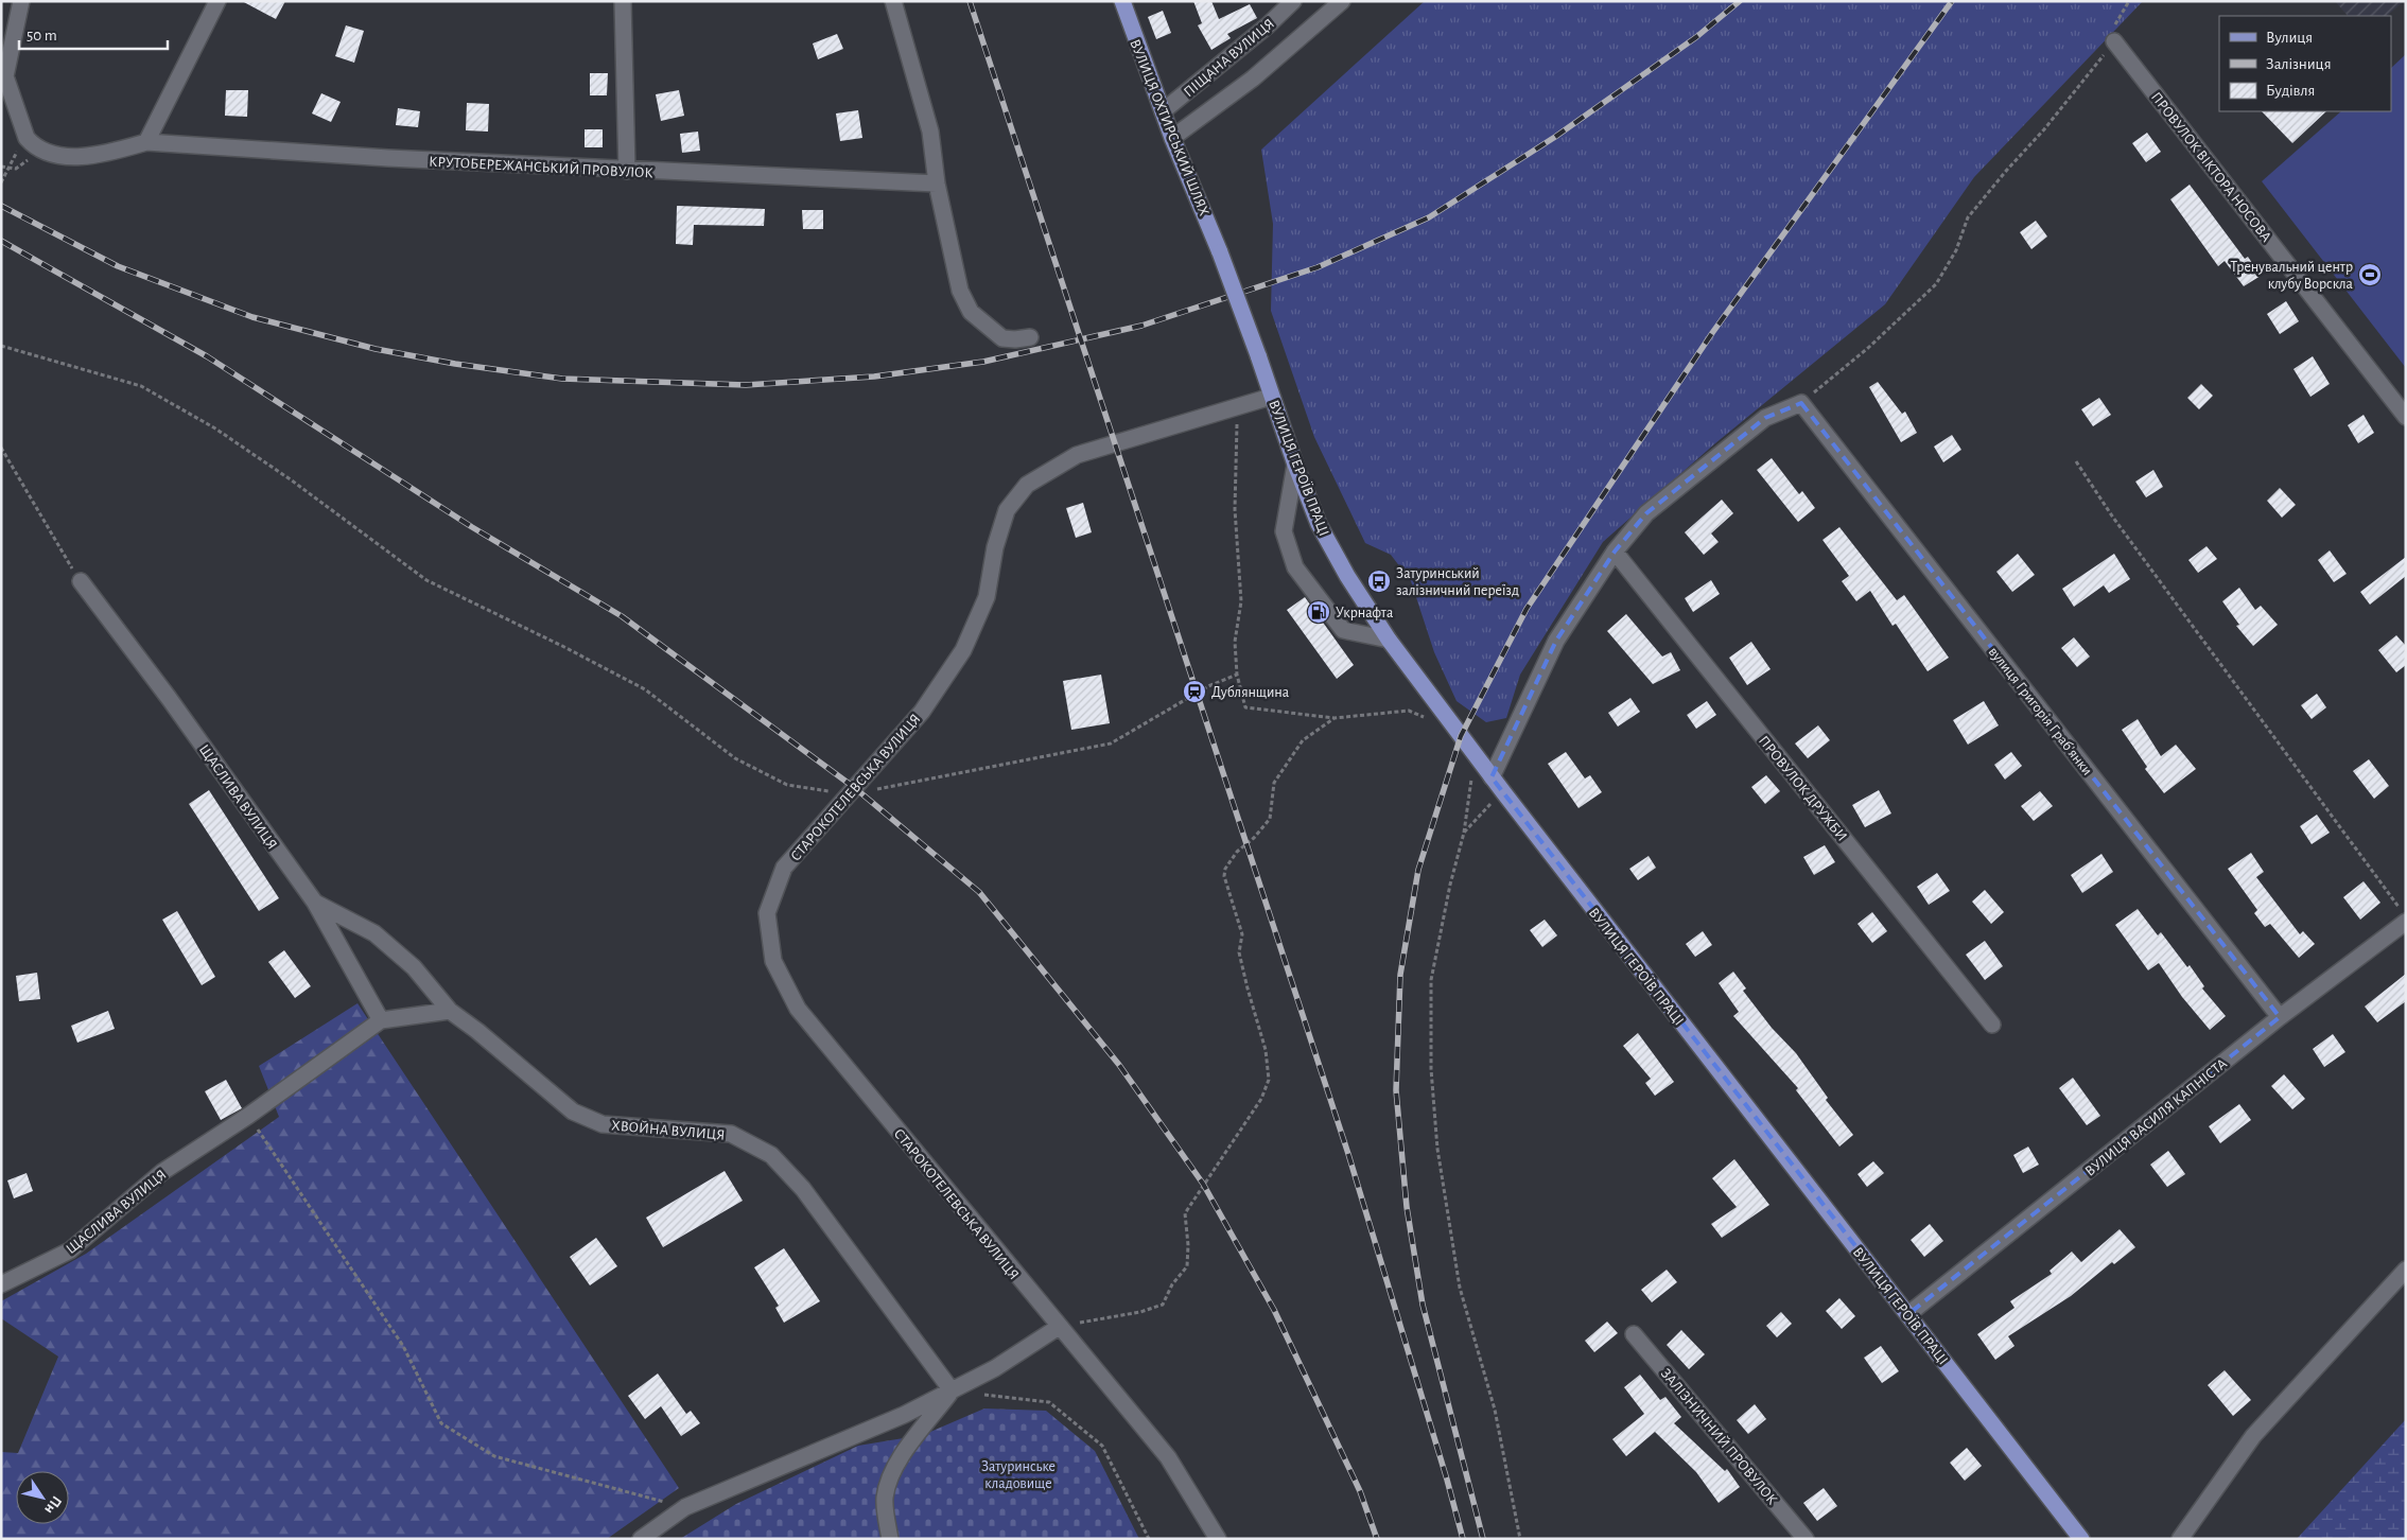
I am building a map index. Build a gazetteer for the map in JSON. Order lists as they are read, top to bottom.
{
  "streets": {
    "main road": ["ВУЛИЦЯ ОХТИРСЬКИЙ ШЛЯХ", "ВУЛИЦЯ ГЕРОЇВ ПРАЦІ"],
    "street": [
      "ПІЩАНА ВУЛИЦЯ",
      "КРУТОБЕРЕЖАНСЬКИЙ ПРОВУЛОК",
      "ПРОВУЛОК ВІКТОРА НОСОВА",
      "вулиця Григорія Грабʼянки",
      "СТАРОКОТЕЛЕВСЬКА ВУЛИЦЯ",
      "ПРОВУЛОК ДРУЖБИ",
      "ЩАСЛИВА ВУЛИЦЯ",
      "ВУЛИЦЯ ВАСИЛЯ КАПНІСТА",
      "ХВОЙНА ВУЛИЦЯ",
      "ЗАЛІЗНИЧНИЙ ПРОВУЛОК"
    ]
  },
  "crossings": [
    ["ПІЩАНА ВУЛИЦЯ", "ВУЛИЦЯ ОХТИРСЬКИЙ ШЛЯХ"],
    ["ВУЛИЦЯ ОХТИРСЬКИЙ ШЛЯХ", "ВУЛИЦЯ ГЕРОЇВ ПРАЦІ"],
    ["ВУЛИЦЯ ГЕРОЇВ ПРАЦІ", "СТАРОКОТЕЛЕВСЬКА ВУЛИЦЯ"],
    ["ВУЛИЦЯ ГЕРОЇВ ПРАЦІ", "ВУЛИЦЯ ВАСИЛЯ КАПНІСТА"],
    ["вулиця Григорія Грабʼянки", "ВУЛИЦЯ ВАСИЛЯ КАПНІСТА"],
    ["ЩАСЛИВА ВУЛИЦЯ", "ХВОЙНА ВУЛИЦЯ"]
  ],
  "parks": ["Затуринське кладовище"],
  "places": {
    "sports": ["Тренувальний центр клубу Ворскла"],
    "bus stop": ["Затуринський залізничний переїзд"],
    "fuel station": ["Укрнафта"],
    "station": ["Дублянщина"]
  },
  "legend": ["Вулиця", "Залізниця", "Будівля"],
  "scale_bar": "50 m",
  "north": "bottom right"
}
